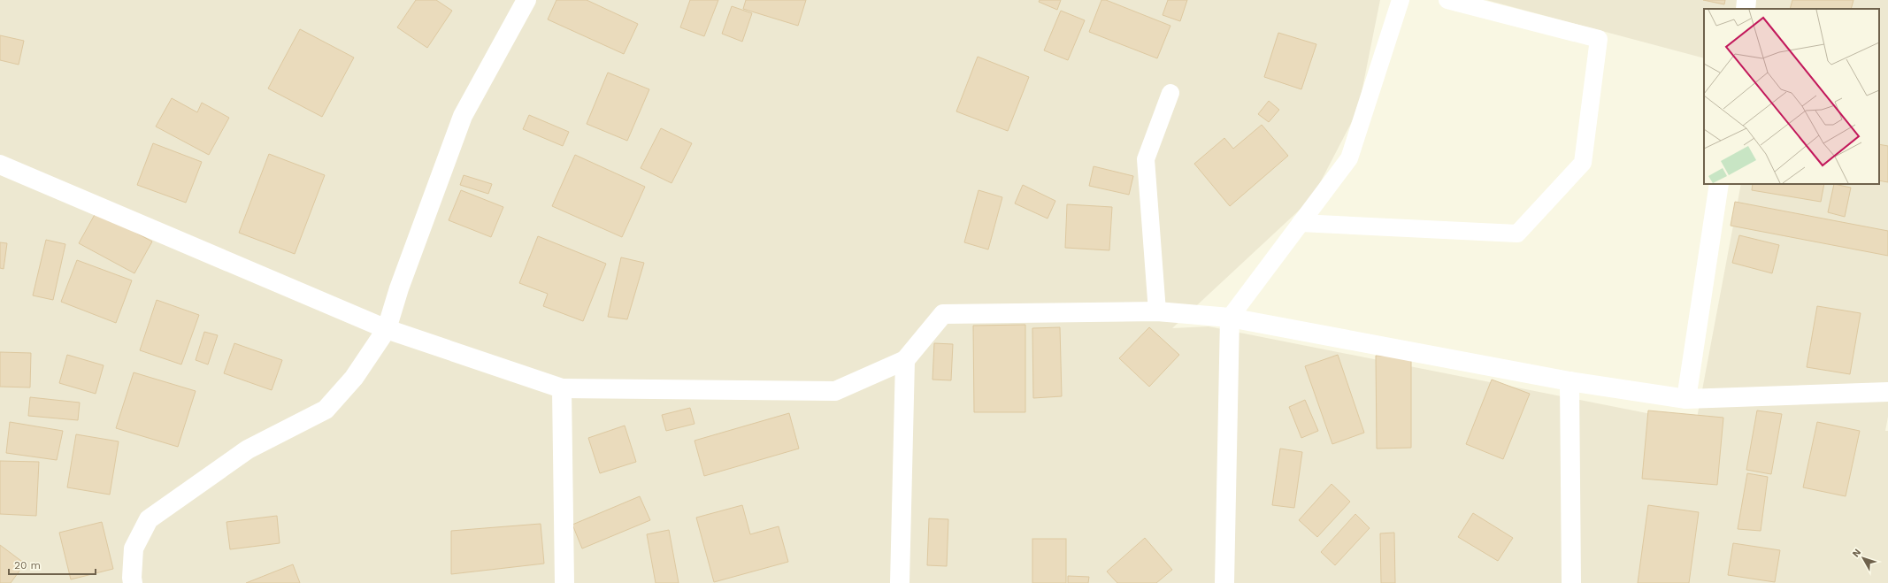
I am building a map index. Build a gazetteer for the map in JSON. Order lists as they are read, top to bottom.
{
  "scale_bar": "20 m",
  "north": "top left"
}
